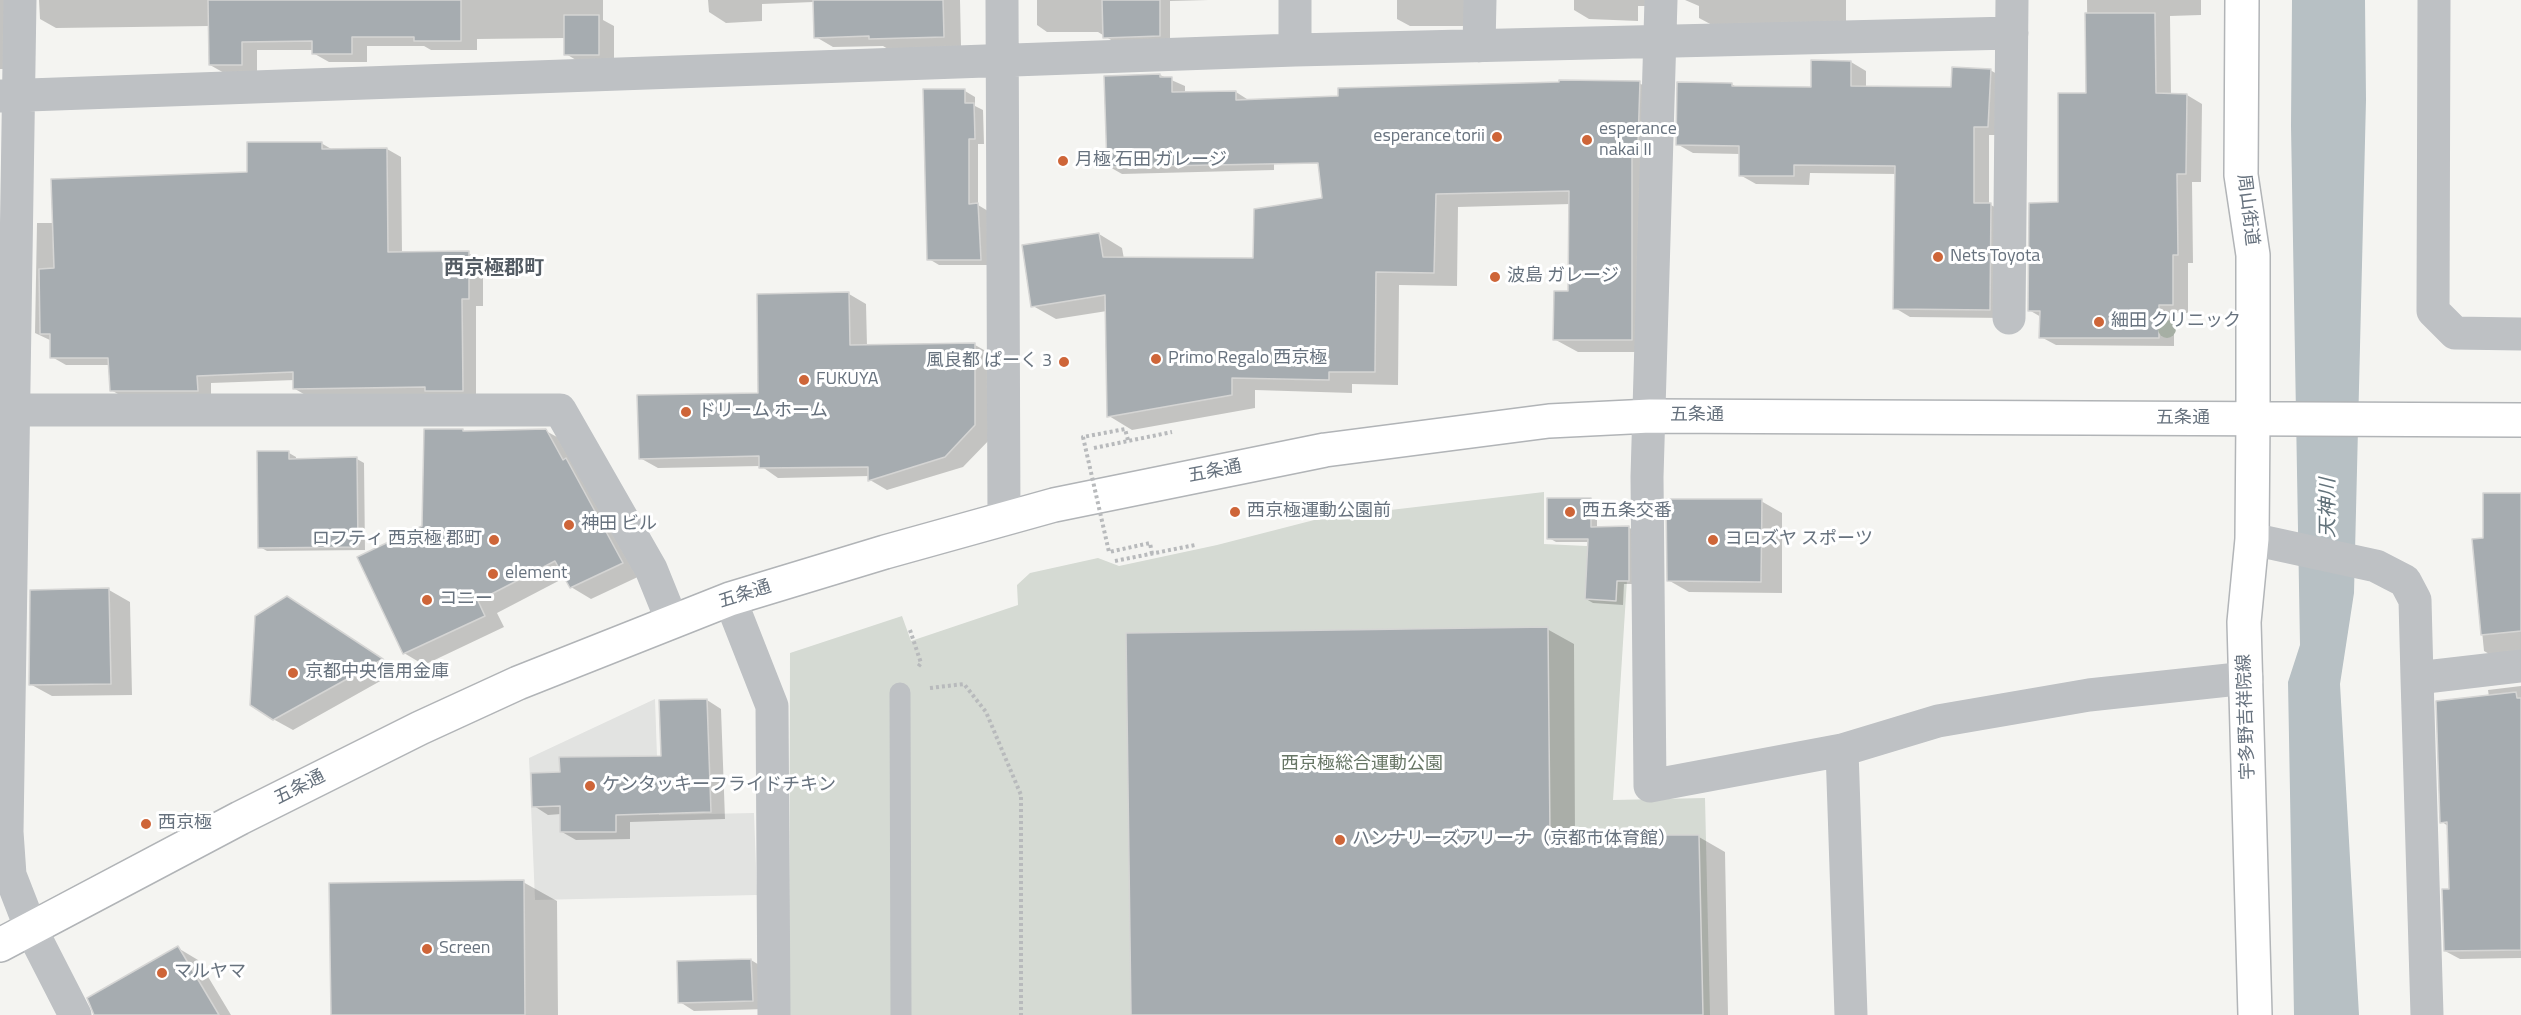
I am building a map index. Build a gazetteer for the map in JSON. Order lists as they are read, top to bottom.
{
  "streets": {
    "main road": ["周山街道", "五条通", "宇多野吉祥院線"]
  },
  "crossings": [
    ["周山街道", "五条通"],
    ["周山街道", "宇多野吉祥院線"],
    ["五条通", "宇多野吉祥院線"]
  ],
  "districts": ["西京極郡町"],
  "water": ["天神川"],
  "parks": ["西京極総合運動公園"],
  "places": [
    "esperance torii",
    "esperance nakai II",
    "月極 石田 ガレージ",
    "Nets Toyota",
    "波島 ガレージ",
    "細田 クリニック",
    "Primo Regalo 西京極",
    "風良都 ぱーく 3",
    "FUKUYA",
    "ドリーム ホーム",
    "西京極運動公園前",
    "西五条交番",
    "神田 ビル",
    "ロフティ 西京極 郡町",
    "ヨロズヤ スポーツ",
    "element",
    "コニー",
    "京都中央信用金庫",
    "ケンタッキーフライドチキン",
    "西京極",
    "ハンナリーズアリーナ（京都市体育館）",
    "Screen",
    "マルヤマ"
  ]
}
